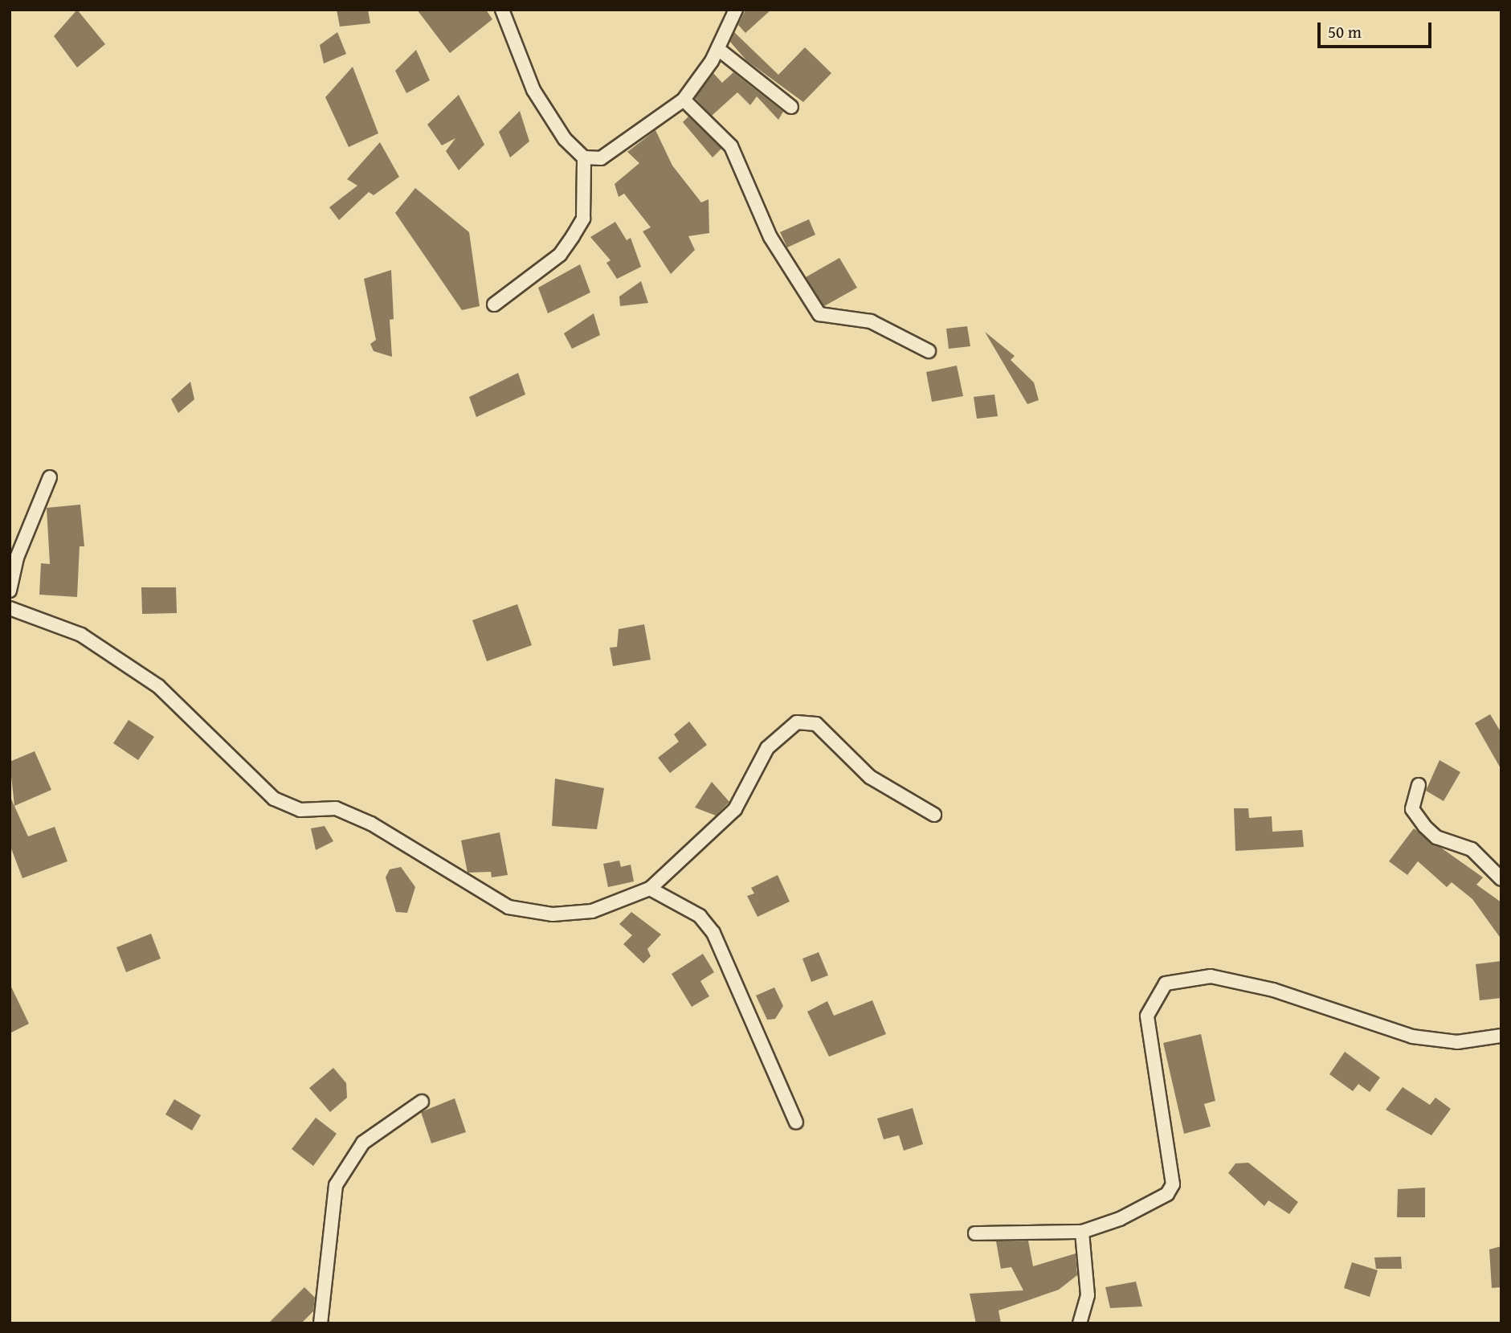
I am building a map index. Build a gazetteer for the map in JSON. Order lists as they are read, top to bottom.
{
  "scale_bar": "50 m"
}
